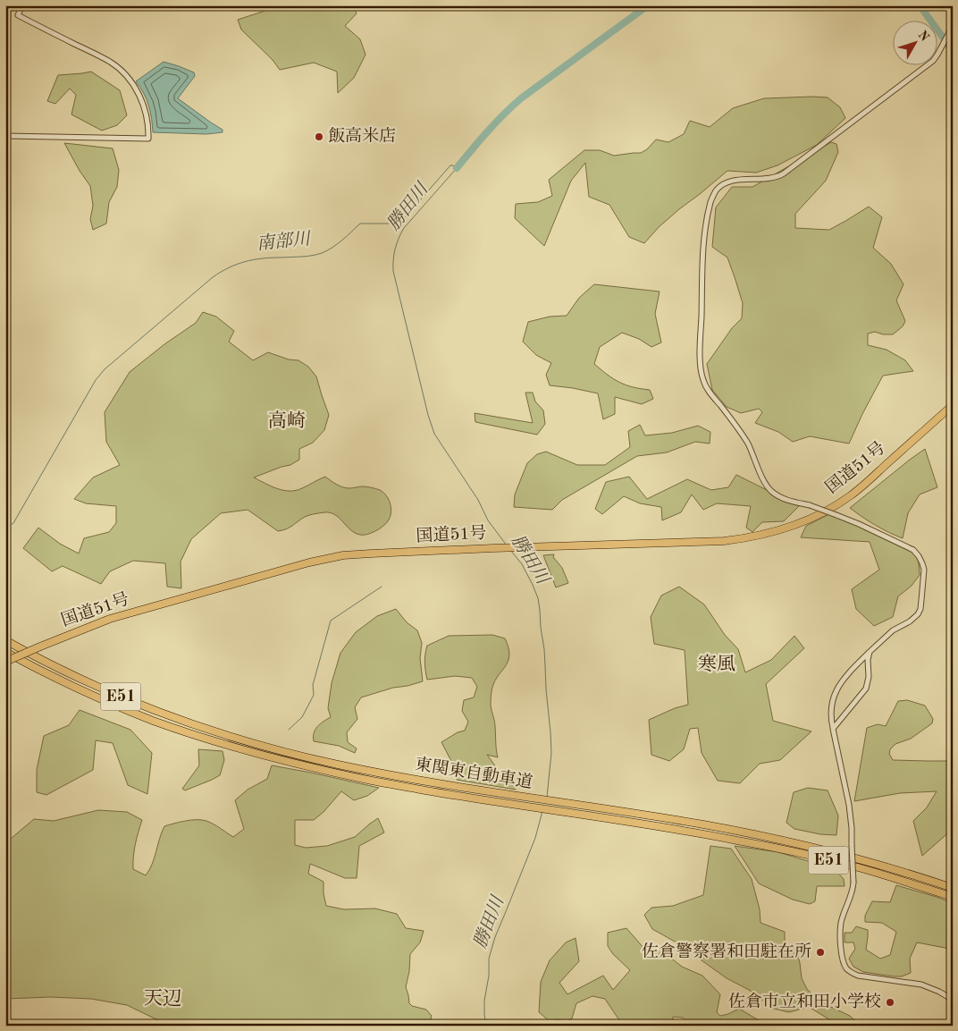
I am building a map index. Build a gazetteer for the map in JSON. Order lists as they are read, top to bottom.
{
  "streets": {
    "highway": ["国道51号", "E51", "東関東自動車道"]
  },
  "districts": ["高崎", "寒風", "天辺"],
  "water": ["勝田川", "南部川"],
  "places": ["飯高米店", "佐倉警察署和田駐在所", "佐倉市立和田小学校"],
  "north": "top right"
}
